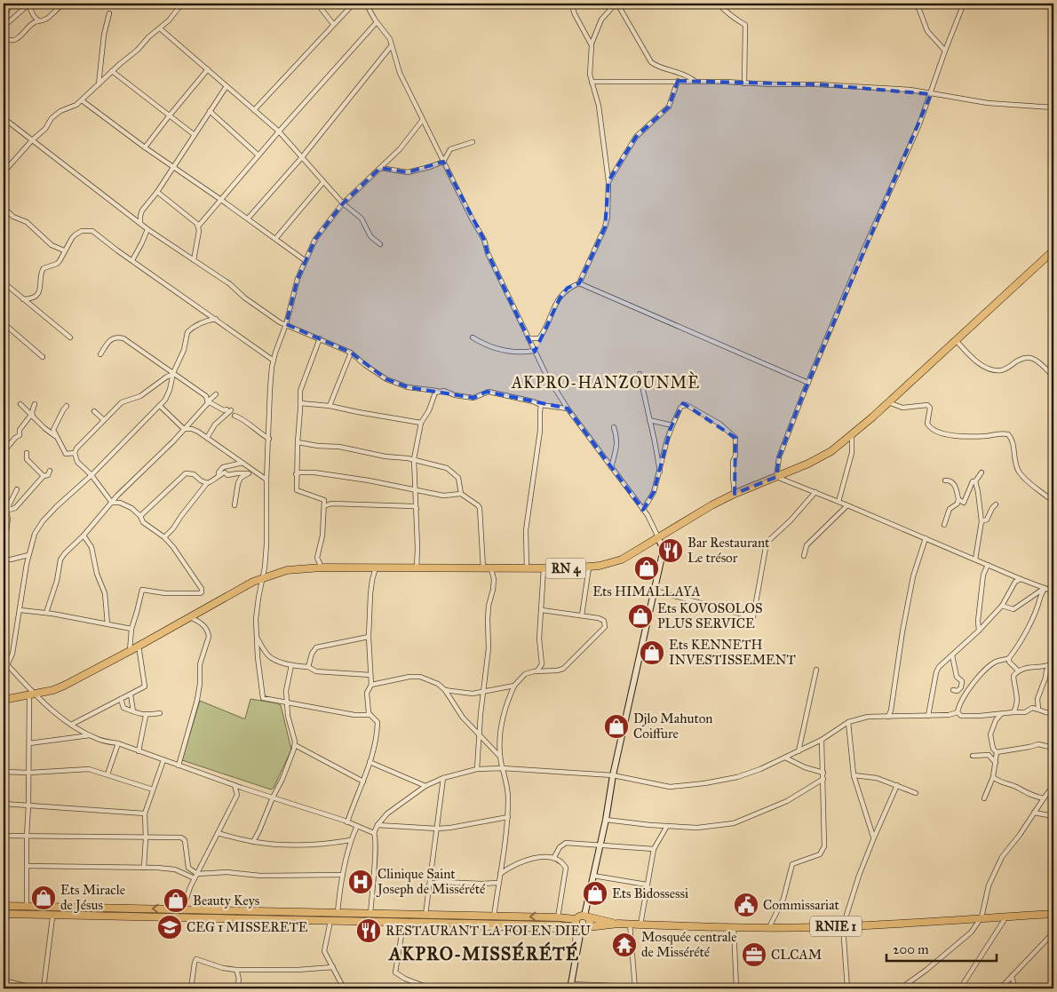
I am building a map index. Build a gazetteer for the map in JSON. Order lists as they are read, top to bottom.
{
  "streets": {
    "main road": ["RN 4", "RNIE 1"]
  },
  "districts": ["AKPRO-HANZOUNMÈ", "AKPRO-MISSÉRÉTÉ"],
  "places": {
    "restaurant": ["Bar Restaurant Le trésor", "RESTAURANT LA FOI EN DIEU"],
    "shop": [
      "Ets HIMALLAYA",
      "Ets KOVOSOLOS PLUS SERVICE",
      "Ets KENNETH INVESTISSEMENT",
      "Djlo Mahuton Coiffure",
      "Ets Bidossessi",
      "Ets Miracle de Jésus",
      "Beauty Keys"
    ],
    "hospital": ["Clinique Saint Joseph de Missérété"],
    "public building": ["Commissariat"],
    "school or university": ["CEG 1 MISSERETE"],
    "temple": ["Mosquée centrale de Missérété"],
    "office": ["CLCAM"]
  },
  "scale_bar": "200 m"
}
